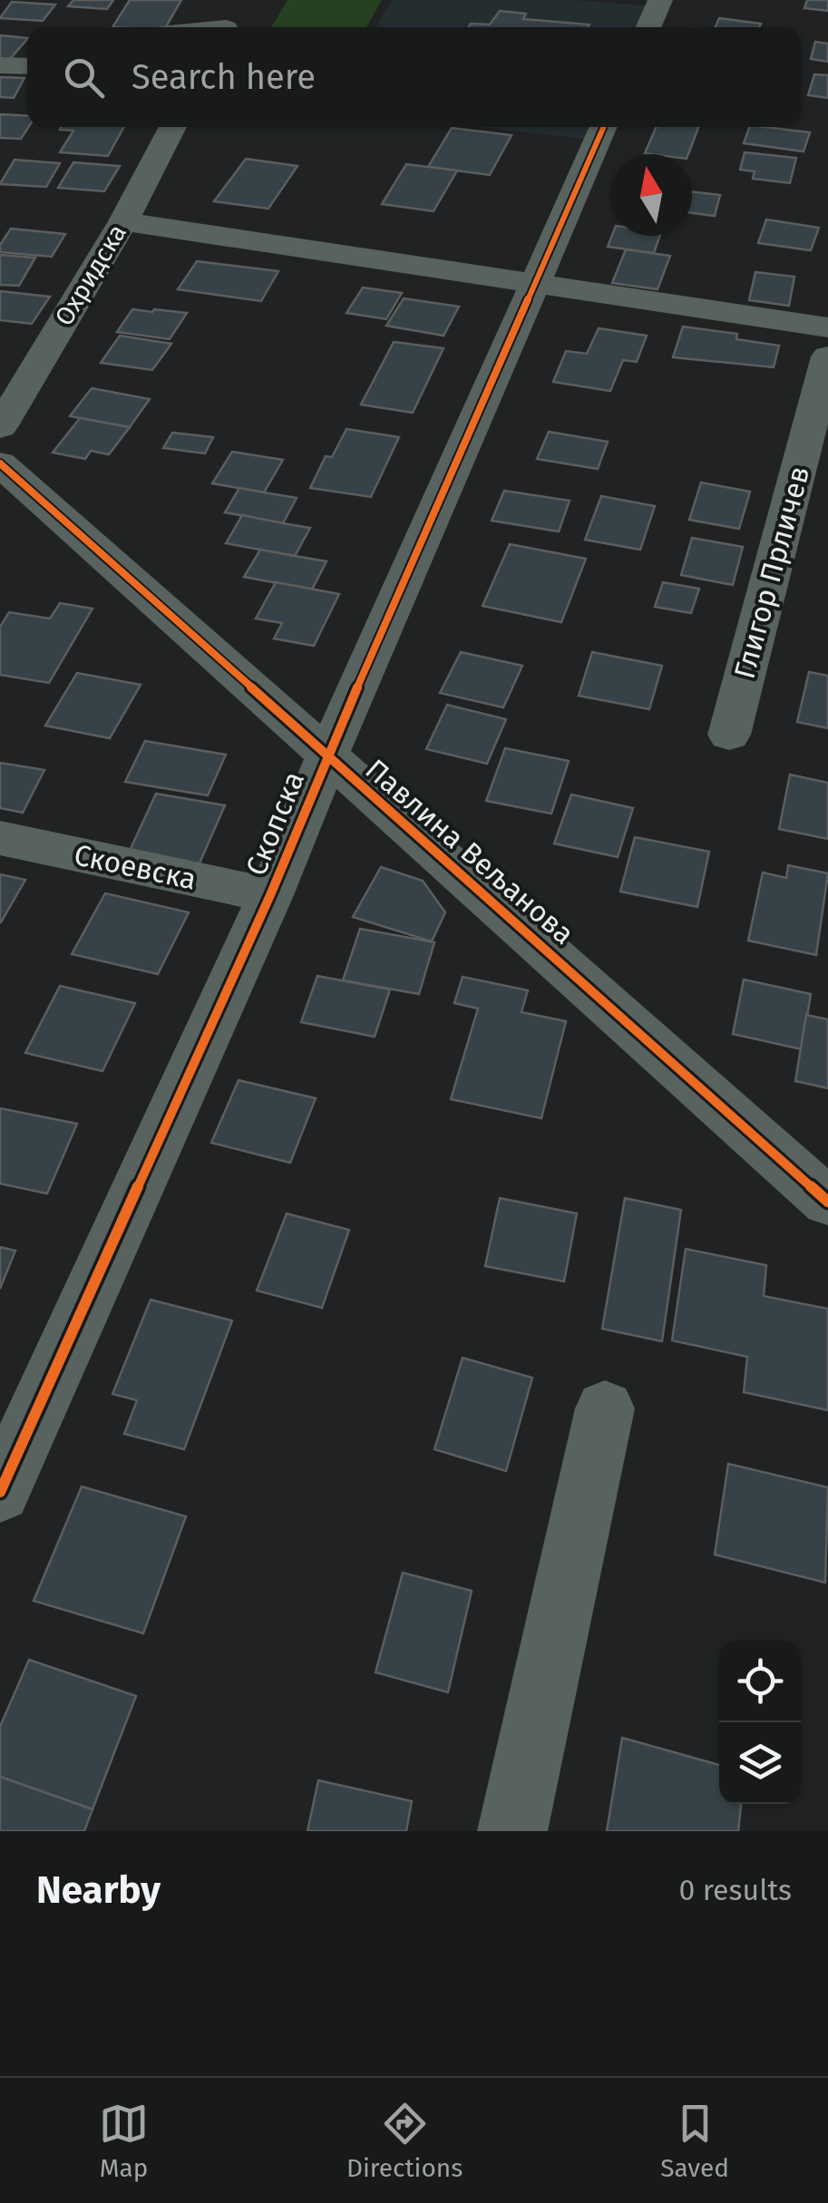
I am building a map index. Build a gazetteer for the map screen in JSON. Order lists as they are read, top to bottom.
{
  "streets": {
    "street": [
      "Охридска",
      "Глигор Прличев",
      "Скопска",
      "Павлина Вељанова",
      "Скоевска"
    ]
  },
  "crossings": [
    ["Скопска", "Павлина Вељанова"],
    ["Скопска", "Скоевска"]
  ],
  "north": "top",
  "page": {
    "search": "Search here",
    "heading": ["Nearby", "0 results"],
    "nav": ["Map", "Directions", "Saved"]
  }
}
